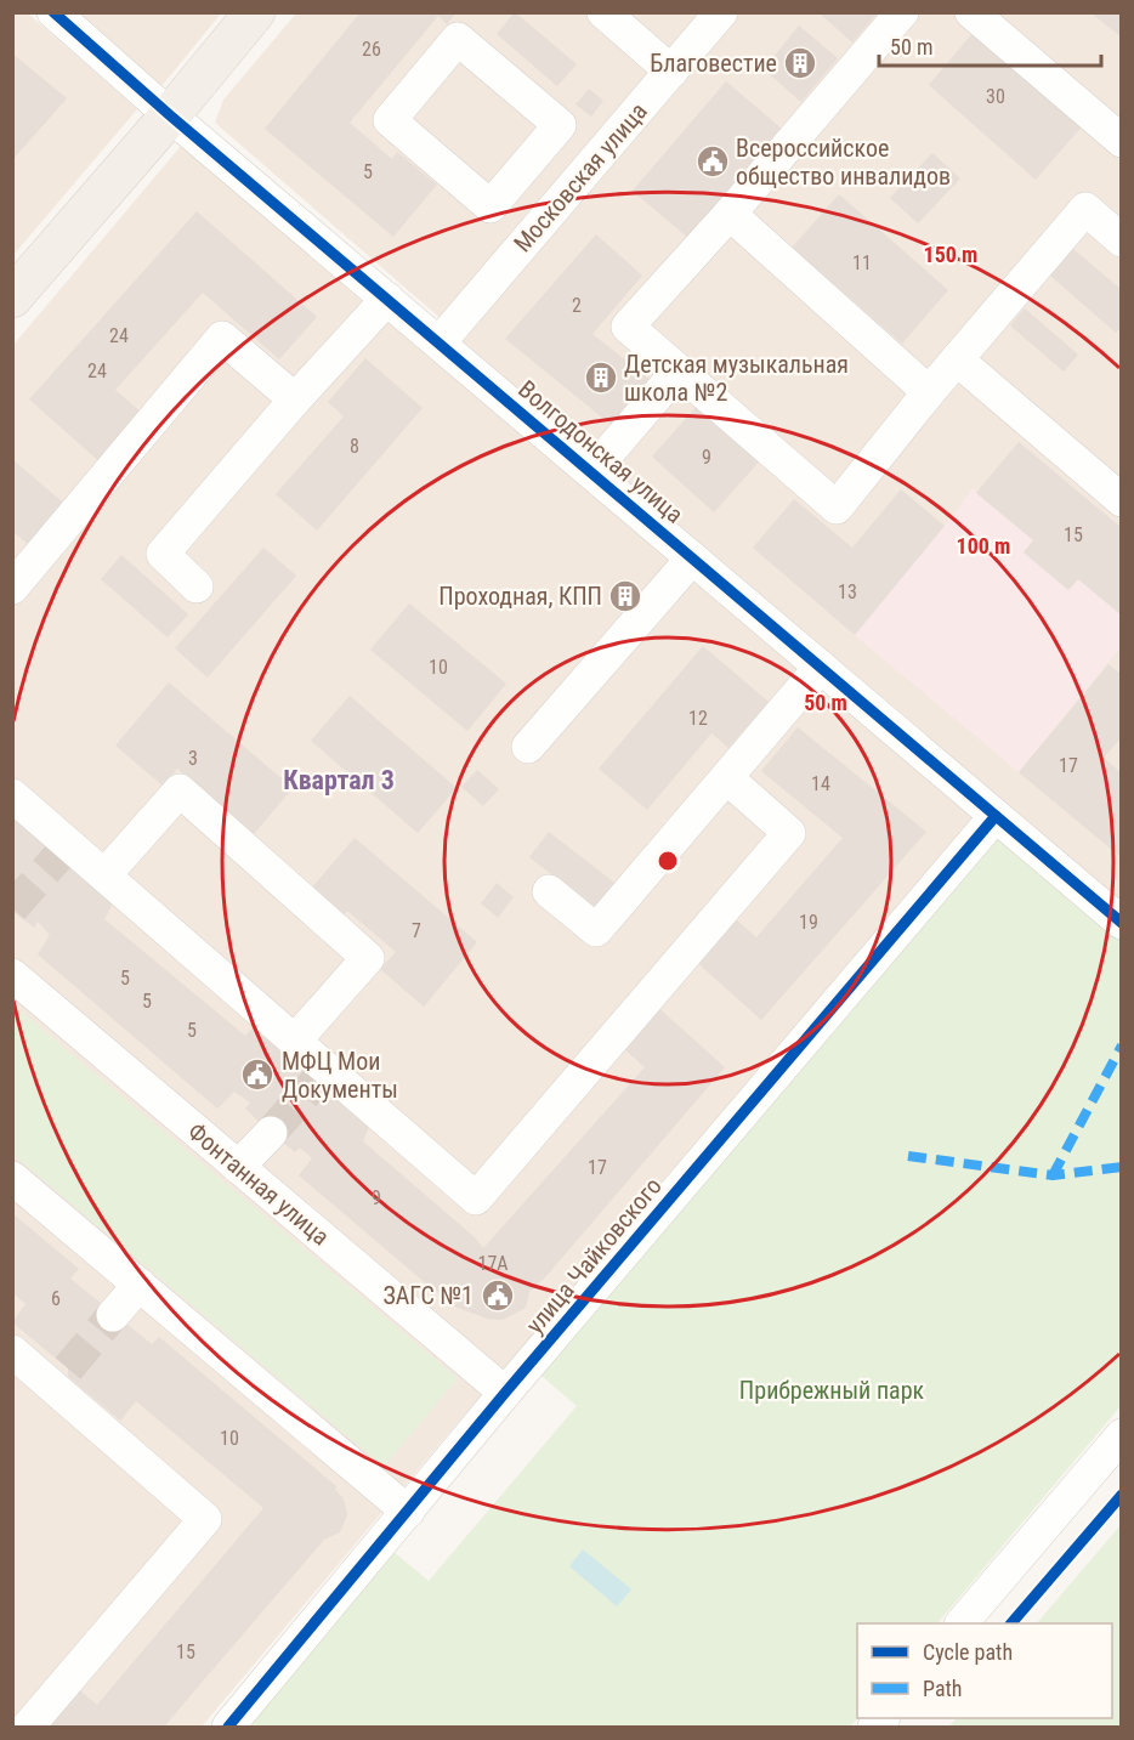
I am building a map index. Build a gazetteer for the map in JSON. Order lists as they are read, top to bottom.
{
  "streets": {
    "street": [
      "Московская улица",
      "Волгодонская улица",
      "Фонтанная улица",
      "улица Чайковского"
    ]
  },
  "crossings": [
    ["Московская улица", "Волгодонская улица"],
    ["Волгодонская улица", "улица Чайковского"],
    ["Фонтанная улица", "улица Чайковского"]
  ],
  "districts": ["Квартал 3"],
  "parks": ["Прибрежный парк"],
  "places": {
    "building": ["Благовестие", "Детская музыкальная школа №2", "Проходная, КПП"],
    "public building": ["Всероссийское общество инвалидов", "МФЦ Мои Документы", "ЗАГС №1"]
  },
  "house_numbers": [
    "26",
    "30",
    "5",
    "11",
    "2",
    "24",
    "24",
    "8",
    "9",
    "15",
    "13",
    "10",
    "12",
    "3",
    "17",
    "14",
    "19",
    "7",
    "5",
    "5",
    "5",
    "17",
    "9",
    "17А",
    "6",
    "10",
    "15"
  ],
  "legend": ["Cycle path", "Path"],
  "scale_bar": "50 m",
  "rings": ["150 m", "100 m", "50 m"]
}
